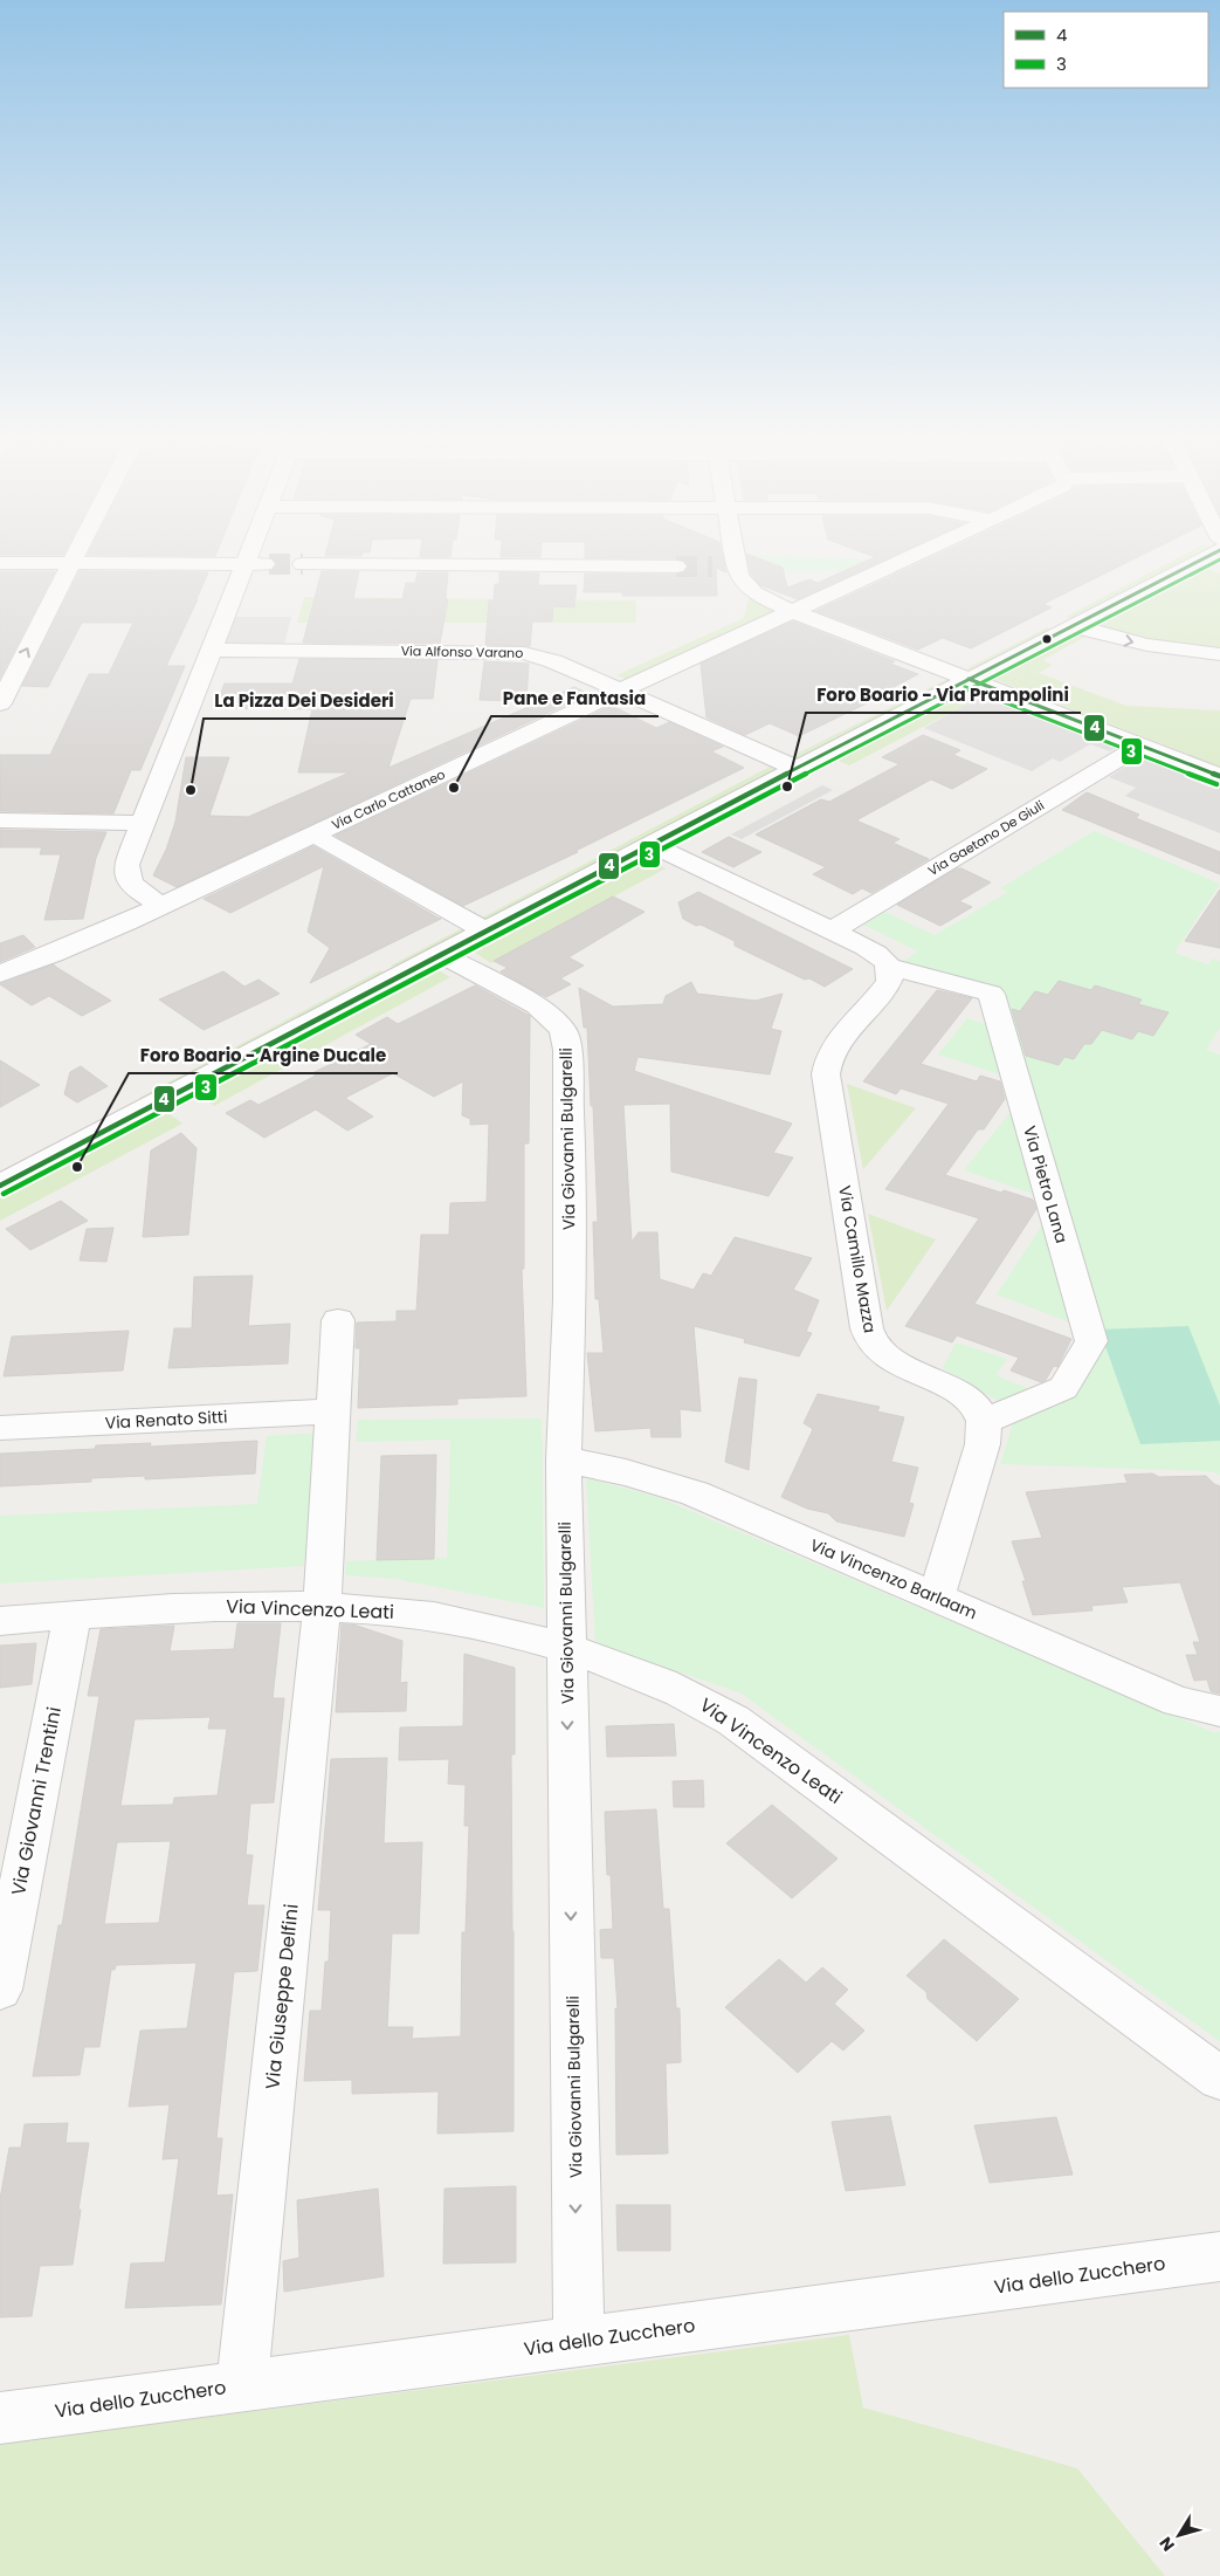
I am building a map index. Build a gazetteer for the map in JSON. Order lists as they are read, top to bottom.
{
  "streets": {
    "street": [
      "Via Alfonso Varano",
      "Via Carlo Cattaneo",
      "Via Gaetano De Giuli",
      "Via Giovanni Bulgarelli",
      "Via Pietro Lana",
      "Via Camillo Mazza",
      "Via Renato Sitti",
      "Via Vincenzo Barlaam",
      "Via Vincenzo Leati",
      "Via Giovanni Trentini",
      "Via Giuseppe Delfini",
      "Via dello Zucchero"
    ]
  },
  "crossings": [
    ["Via Alfonso Varano", "Via Carlo Cattaneo"],
    ["Via Gaetano De Giuli", "Via Pietro Lana"],
    ["Via Giovanni Bulgarelli", "Via Vincenzo Barlaam"],
    ["Via Giovanni Bulgarelli", "Via Vincenzo Leati"],
    ["Via Giovanni Bulgarelli", "Via dello Zucchero"],
    ["Via Pietro Lana", "Via Camillo Mazza"],
    ["Via Vincenzo Leati", "Via Giovanni Trentini"],
    ["Via Vincenzo Leati", "Via Giuseppe Delfini"],
    ["Via Giuseppe Delfini", "Via dello Zucchero"]
  ],
  "one_way": ["Via Giovanni Bulgarelli"],
  "places": [
    "Foro Boario - Via Prampolini",
    "Pane e Fantasia",
    "La Pizza Dei Desideri",
    "Foro Boario - Argine Ducale"
  ],
  "lines": ["transit line 4", "transit line 3"],
  "legend": ["4", "3"],
  "north": "bottom left"
}
